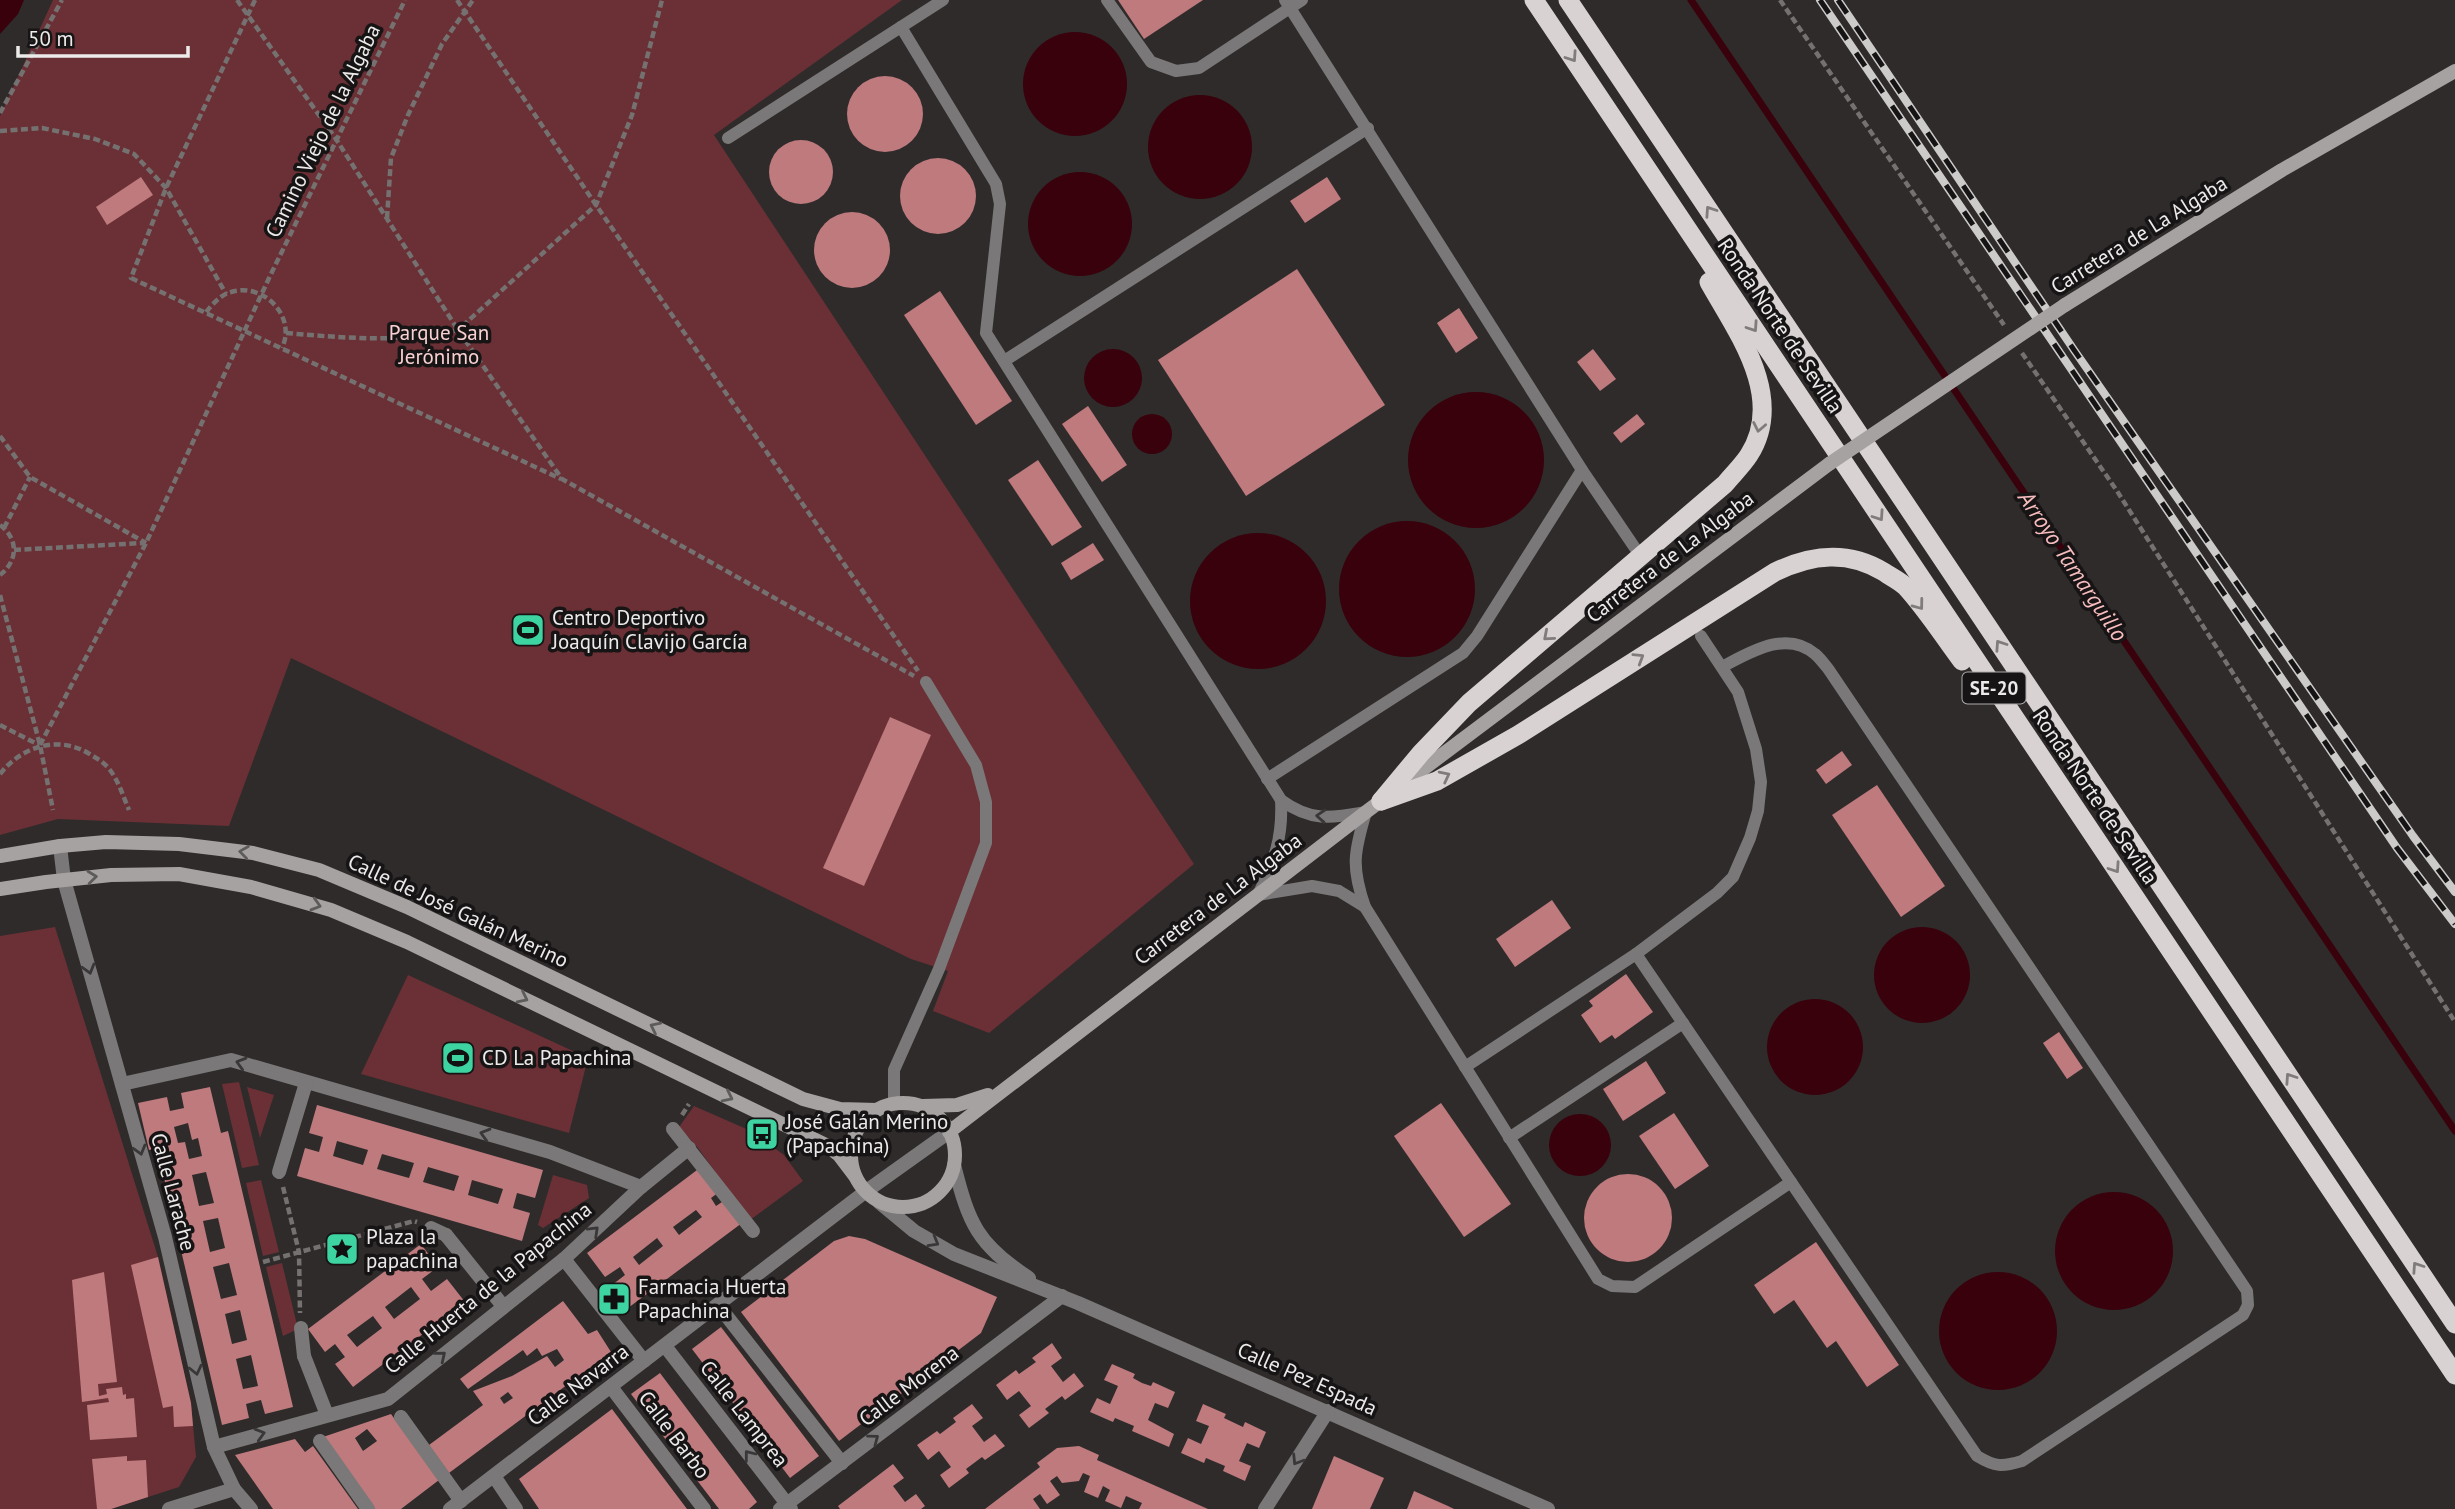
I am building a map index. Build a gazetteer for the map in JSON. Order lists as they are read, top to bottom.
{
  "streets": {
    "highway": ["Ronda Norte de Sevilla", "SE-20"],
    "main road": ["Carretera de La Algaba", "Calle de José Galán Merino"],
    "street": [
      "Calle Larache",
      "Calle Huerta de la Papachina",
      "Calle Pez Espada",
      "Calle Navarra",
      "Calle Morena",
      "Calle Lamprea",
      "Calle Barbo"
    ],
    "path": ["Camino Viejo de la Algaba"]
  },
  "crossings": [
    ["Carretera de La Algaba", "Calle Navarra"],
    ["Calle de José Galán Merino", "Calle Larache"],
    ["Calle Larache", "Calle Huerta de la Papachina"],
    ["Calle Pez Espada", "Calle Morena"],
    ["Calle Navarra", "Calle Lamprea"],
    ["Calle Navarra", "Calle Barbo"],
    ["Calle Morena", "Calle Lamprea"]
  ],
  "one_way": ["Calle Larache", "Calle Huerta de la Papachina", "Calle Morena"],
  "water": ["Arroyo Tamarguillo"],
  "parks": ["Parque San Jerónimo"],
  "places": {
    "sports": ["Centro Deportivo Joaquín Clavijo García", "CD La Papachina"],
    "bus stop": ["José Galán Merino (Papachina)"],
    "place": ["Plaza la papachina"],
    "pharmacy": ["Farmacia Huerta Papachina"]
  },
  "scale_bar": "50 m"
}
